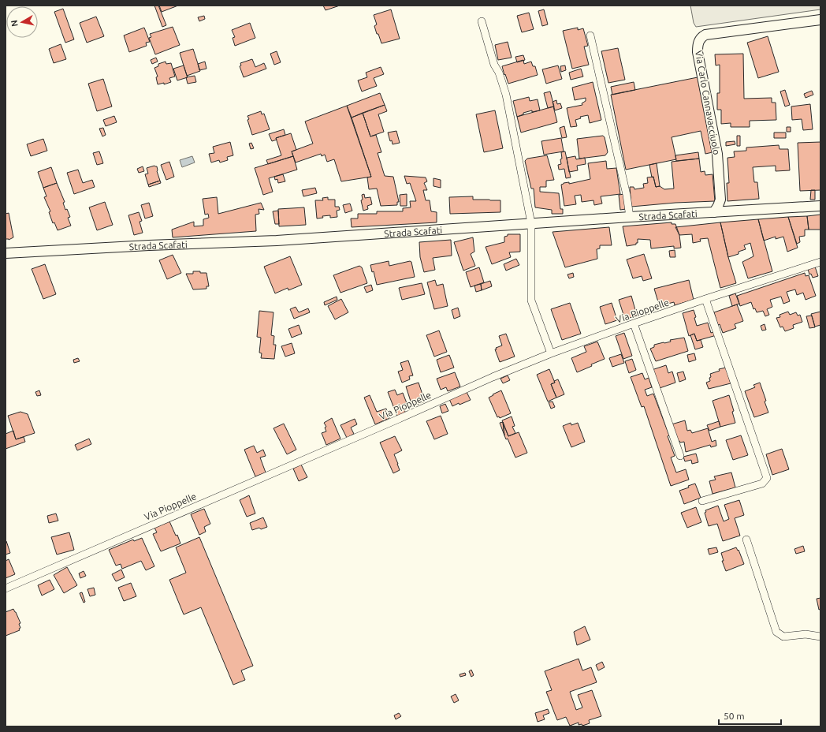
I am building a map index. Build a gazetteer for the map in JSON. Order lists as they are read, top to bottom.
{
  "streets": {
    "street": ["Via Carlo Cannavacciuolo", "Strada Scafati", "Via Pioppelle"]
  },
  "crossings": [
    ["Via Carlo Cannavacciuolo", "Strada Scafati"]
  ],
  "scale_bar": "50 m",
  "north": "left"
}
